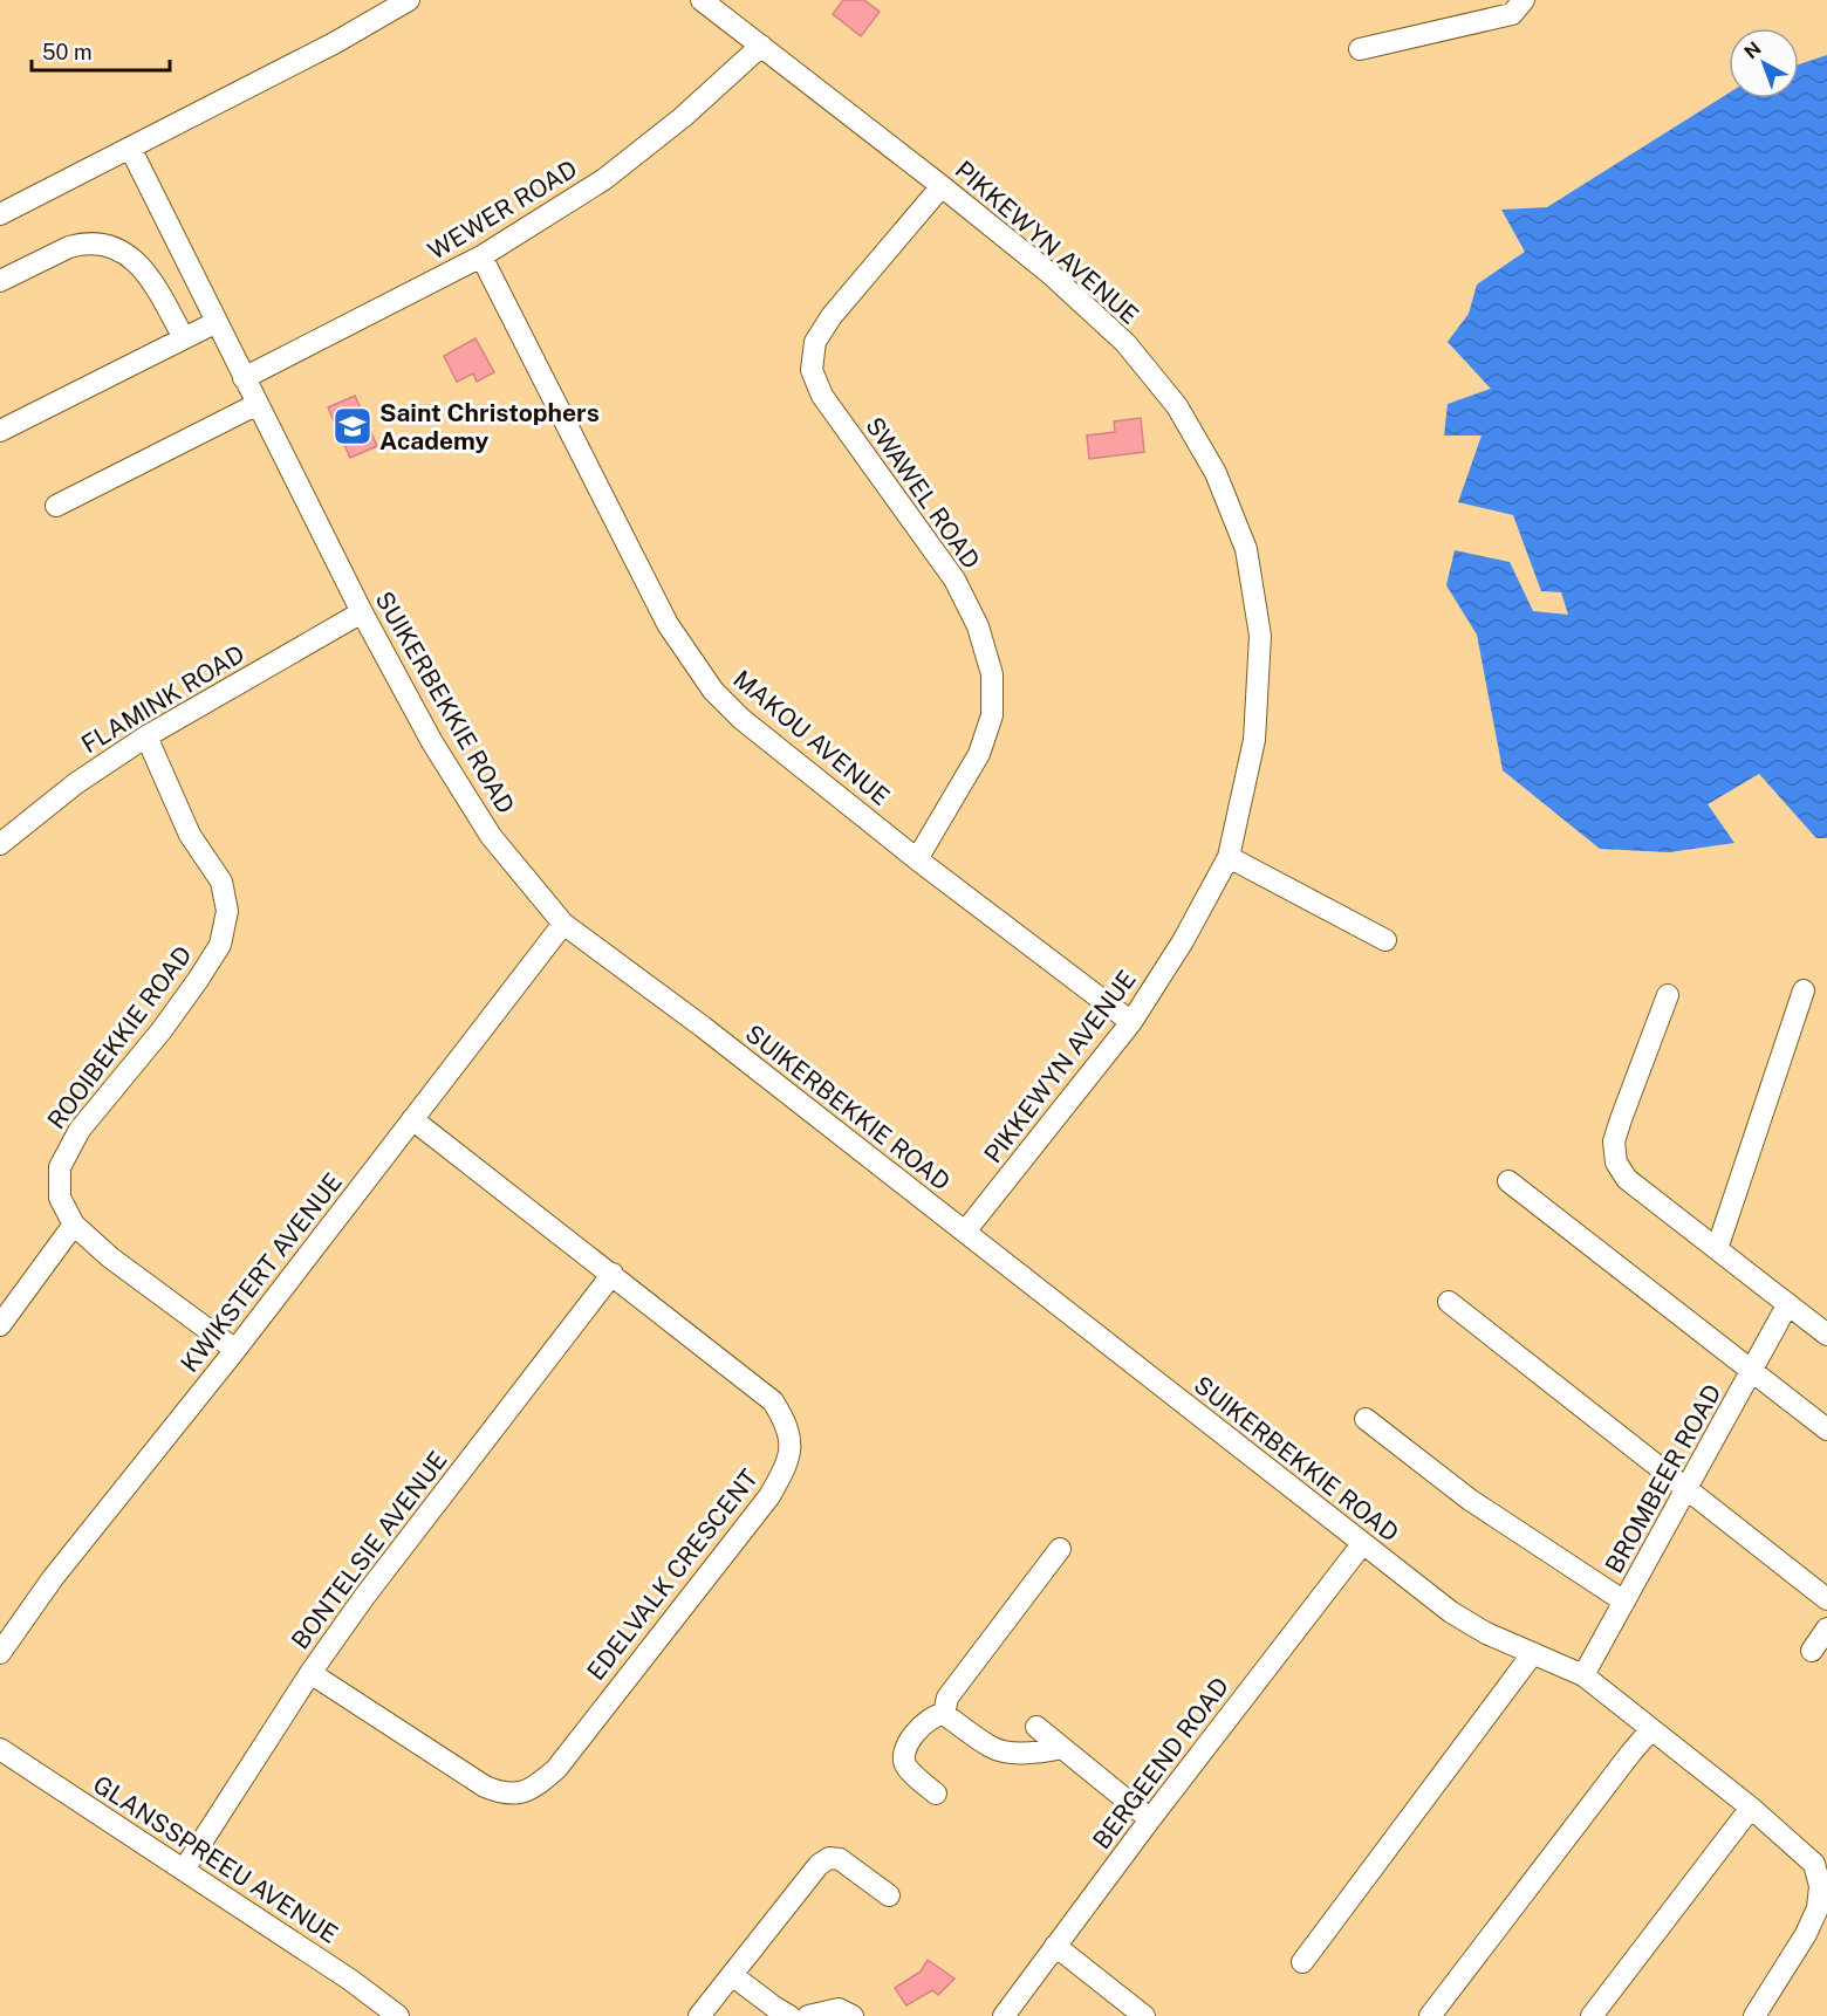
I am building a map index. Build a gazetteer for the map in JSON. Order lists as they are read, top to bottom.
{
  "streets": {
    "street": [
      "WEWER ROAD",
      "PIKKEWYN AVENUE",
      "SWAWEL ROAD",
      "FLAMINK ROAD",
      "SUIKERBEKKIE ROAD",
      "MAKOU AVENUE",
      "ROOIBEKKIE ROAD",
      "KWIKSTERT AVENUE",
      "BROMBEER ROAD",
      "BONTELSIE AVENUE",
      "EDELVALK CRESCENT",
      "BERGEEND ROAD",
      "GLANSSPREEU AVENUE"
    ]
  },
  "crossings": [
    ["WEWER ROAD", "PIKKEWYN AVENUE"],
    ["WEWER ROAD", "SUIKERBEKKIE ROAD"],
    ["WEWER ROAD", "MAKOU AVENUE"],
    ["PIKKEWYN AVENUE", "SWAWEL ROAD"],
    ["PIKKEWYN AVENUE", "SUIKERBEKKIE ROAD"],
    ["PIKKEWYN AVENUE", "MAKOU AVENUE"],
    ["SWAWEL ROAD", "MAKOU AVENUE"],
    ["FLAMINK ROAD", "SUIKERBEKKIE ROAD"],
    ["FLAMINK ROAD", "ROOIBEKKIE ROAD"],
    ["SUIKERBEKKIE ROAD", "KWIKSTERT AVENUE"],
    ["SUIKERBEKKIE ROAD", "BROMBEER ROAD"],
    ["SUIKERBEKKIE ROAD", "BERGEEND ROAD"],
    ["ROOIBEKKIE ROAD", "KWIKSTERT AVENUE"],
    ["KWIKSTERT AVENUE", "EDELVALK CRESCENT"],
    ["BONTELSIE AVENUE", "EDELVALK CRESCENT"],
    ["BONTELSIE AVENUE", "GLANSSPREEU AVENUE"]
  ],
  "places": {
    "school or university": ["Saint Christophers Academy"]
  },
  "scale_bar": "50 m",
  "north": "top left"
}
